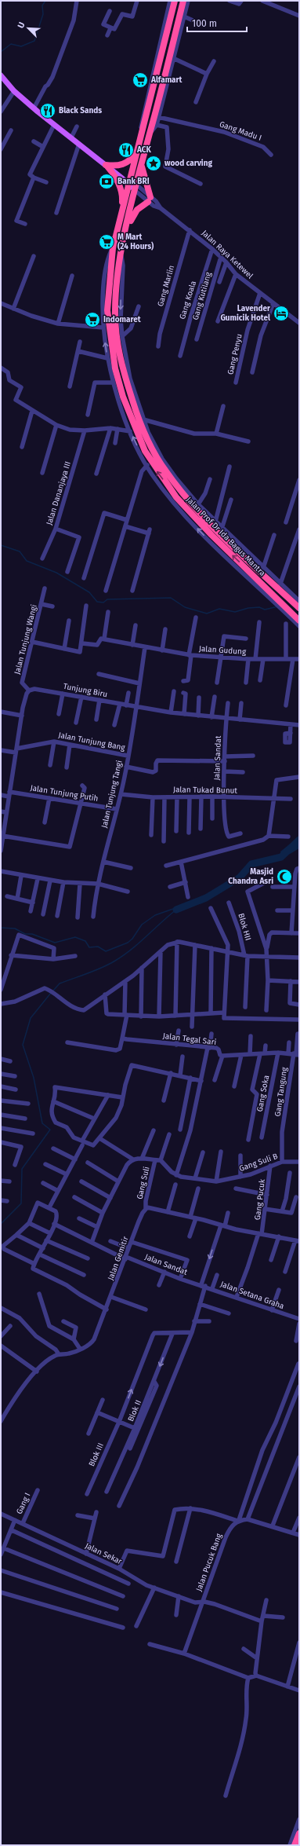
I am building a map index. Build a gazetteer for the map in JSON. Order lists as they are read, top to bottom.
{
  "streets": {
    "highway": ["Jalan Prof Dr Ida Bagus Mantra"],
    "main road": ["Jalan Raya Ketewel"],
    "street": [
      "Gang Madu I",
      "Gang Marlin",
      "Gang Kutilang",
      "Gang Koala",
      "Gang Penyu",
      "Jalan Dananjaya III",
      "Jalan Tunjung Wangi",
      "Jalan Gudung",
      "Tunjung Biru",
      "Jalan Tunjung Bang",
      "Jalan Sandat",
      "Jalan Tukad Bunut",
      "Jalan Tunjung Putih",
      "Jalan Tunjung Tangi",
      "Blok HII",
      "Jalan Tegal Sari",
      "Gang Tangung",
      "Gang Soka",
      "Gang Suli B",
      "Gang Suli",
      "Gang Pucuk",
      "Jalan Gemitir",
      "Jalan Setana Graha",
      "Blok II",
      "Blok III",
      "Gang I",
      "Jalan Sekar",
      "Jalan Pucuk Bang"
    ]
  },
  "crossings": [
    ["Jalan Raya Ketewel", "Gang Marlin"],
    ["Jalan Raya Ketewel", "Gang Kutilang"],
    ["Jalan Raya Ketewel", "Gang Koala"],
    ["Jalan Raya Ketewel", "Gang Penyu"],
    ["Jalan Raya Ketewel", "Jalan Prof Dr Ida Bagus Mantra"],
    ["Jalan Tunjung Wangi", "Tunjung Biru"],
    ["Tunjung Biru", "Jalan Sandat"],
    ["Tunjung Biru", "Jalan Tunjung Tangi"],
    ["Jalan Tunjung Bang", "Jalan Tunjung Tangi"],
    ["Jalan Sandat", "Jalan Tukad Bunut"],
    ["Jalan Sandat", "Jalan Gemitir"],
    ["Jalan Sandat", "Jalan Setana Graha"],
    ["Jalan Tukad Bunut", "Jalan Tunjung Tangi"],
    ["Jalan Tunjung Putih", "Jalan Tunjung Tangi"],
    ["Jalan Tegal Sari", "Gang Tangung"],
    ["Jalan Tegal Sari", "Gang Soka"],
    ["Gang Tangung", "Gang Suli B"],
    ["Gang Suli B", "Gang Pucuk"],
    ["Gang Suli", "Jalan Gemitir"],
    ["Gang Pucuk", "Jalan Setana Graha"],
    ["Blok II", "Blok III"],
    ["Gang I", "Jalan Sekar"],
    ["Jalan Sekar", "Jalan Pucuk Bang"]
  ],
  "places": {
    "supermarket": ["Alfamart", "M Mart (24 Hours)", "Indomaret"],
    "restaurant": ["Black Sands", "ACK"],
    "place": ["wood carving"],
    "bank": ["Bank BRI"],
    "hotel": ["Lavender Gumicik Hotel"],
    "mosque": ["Masjid Chandra Asri"]
  },
  "scale_bar": "100 m",
  "north": "top left"
}
